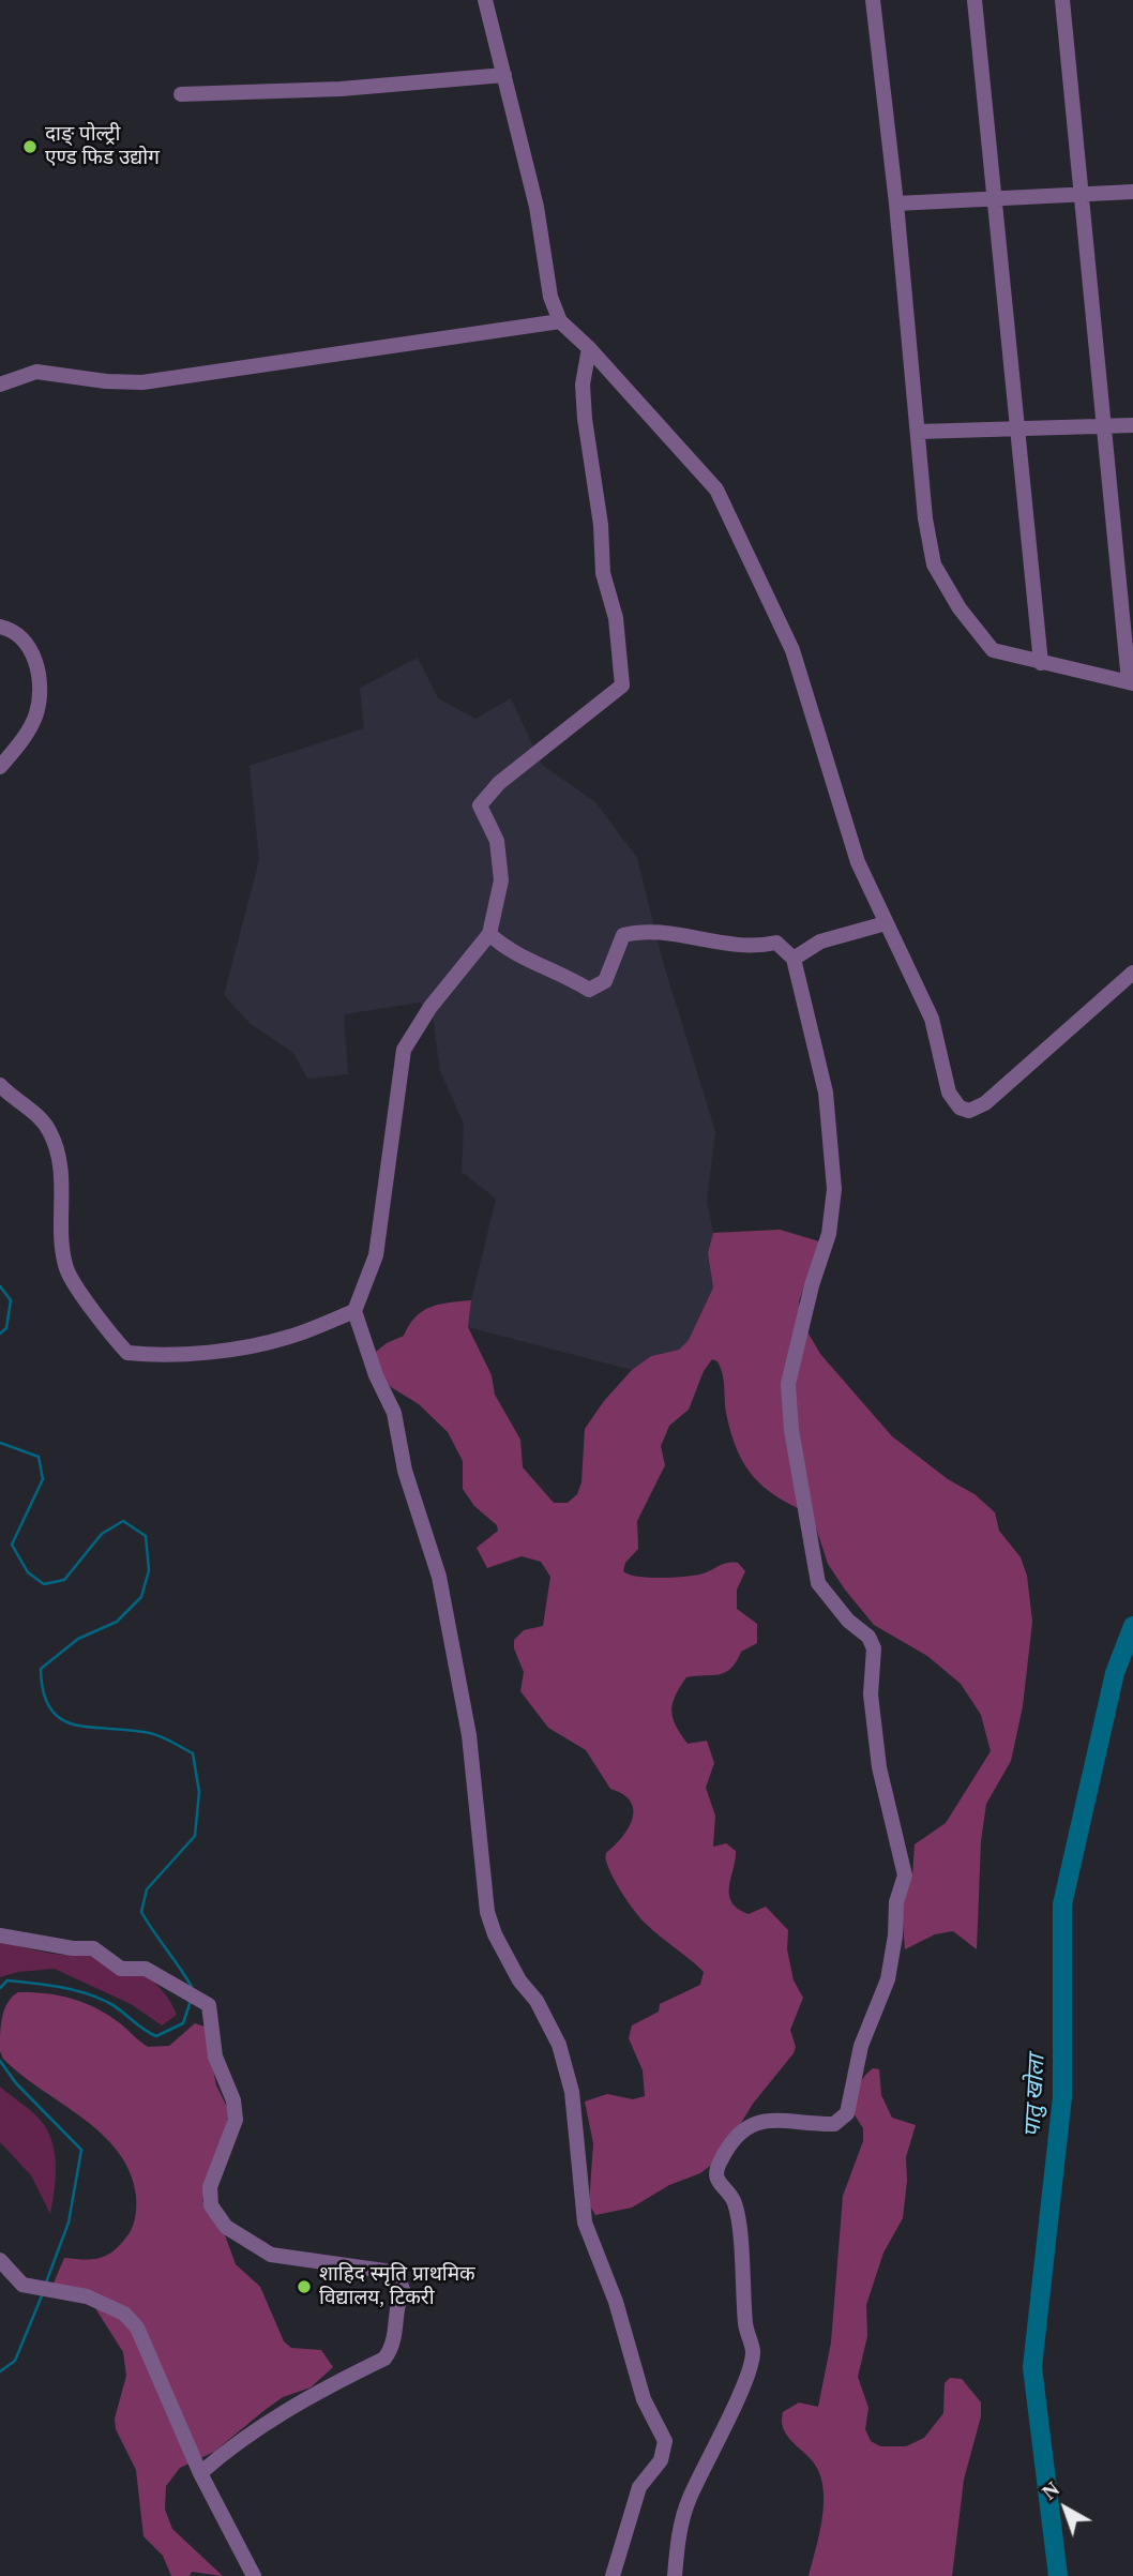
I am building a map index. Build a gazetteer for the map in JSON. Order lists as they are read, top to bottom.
{
  "water": ["पातु खोला"],
  "places": ["दाङ् पोल्ट्री एण्ड फिड उद्योग", "शाहिद स्मृति प्राथमिक विद्यालय, टिकरी"],
  "north": "top left"
}
